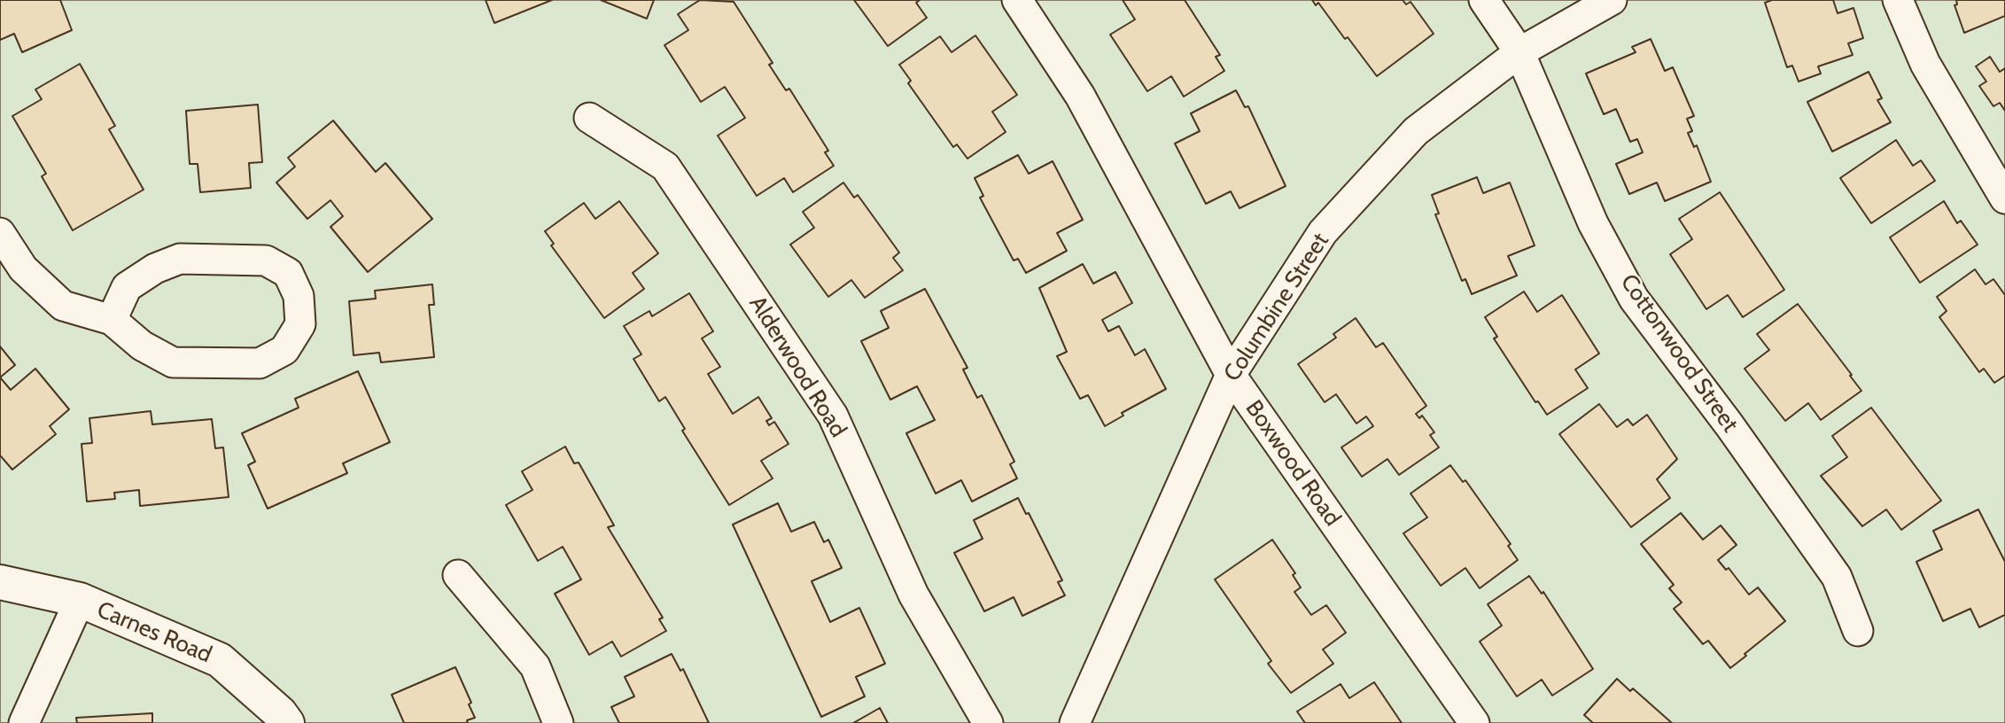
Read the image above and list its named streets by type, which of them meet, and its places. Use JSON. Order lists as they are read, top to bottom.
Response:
{
  "streets": {
    "street": [
      "Columbine Street",
      "Cottonwood Street",
      "Alderwood Road",
      "Boxwood Road",
      "Carnes Road"
    ]
  },
  "crossings": [
    ["Columbine Street", "Cottonwood Street"],
    ["Columbine Street", "Boxwood Road"]
  ]
}
